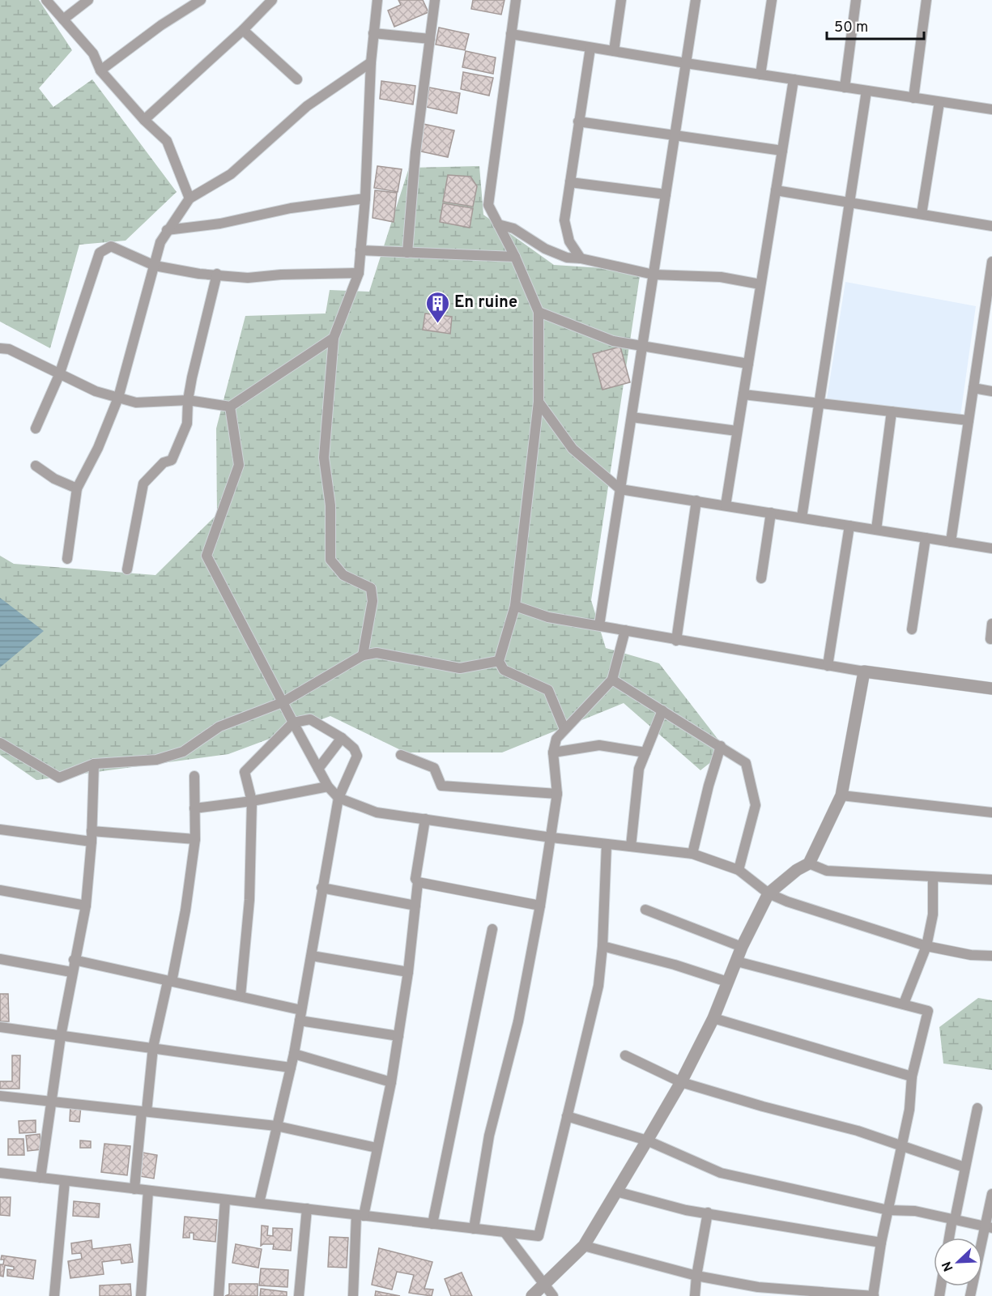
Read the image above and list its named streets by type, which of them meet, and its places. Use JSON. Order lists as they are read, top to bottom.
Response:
{
  "places": {
    "building": ["En ruine"]
  },
  "scale_bar": "50 m",
  "north": "bottom left"
}
